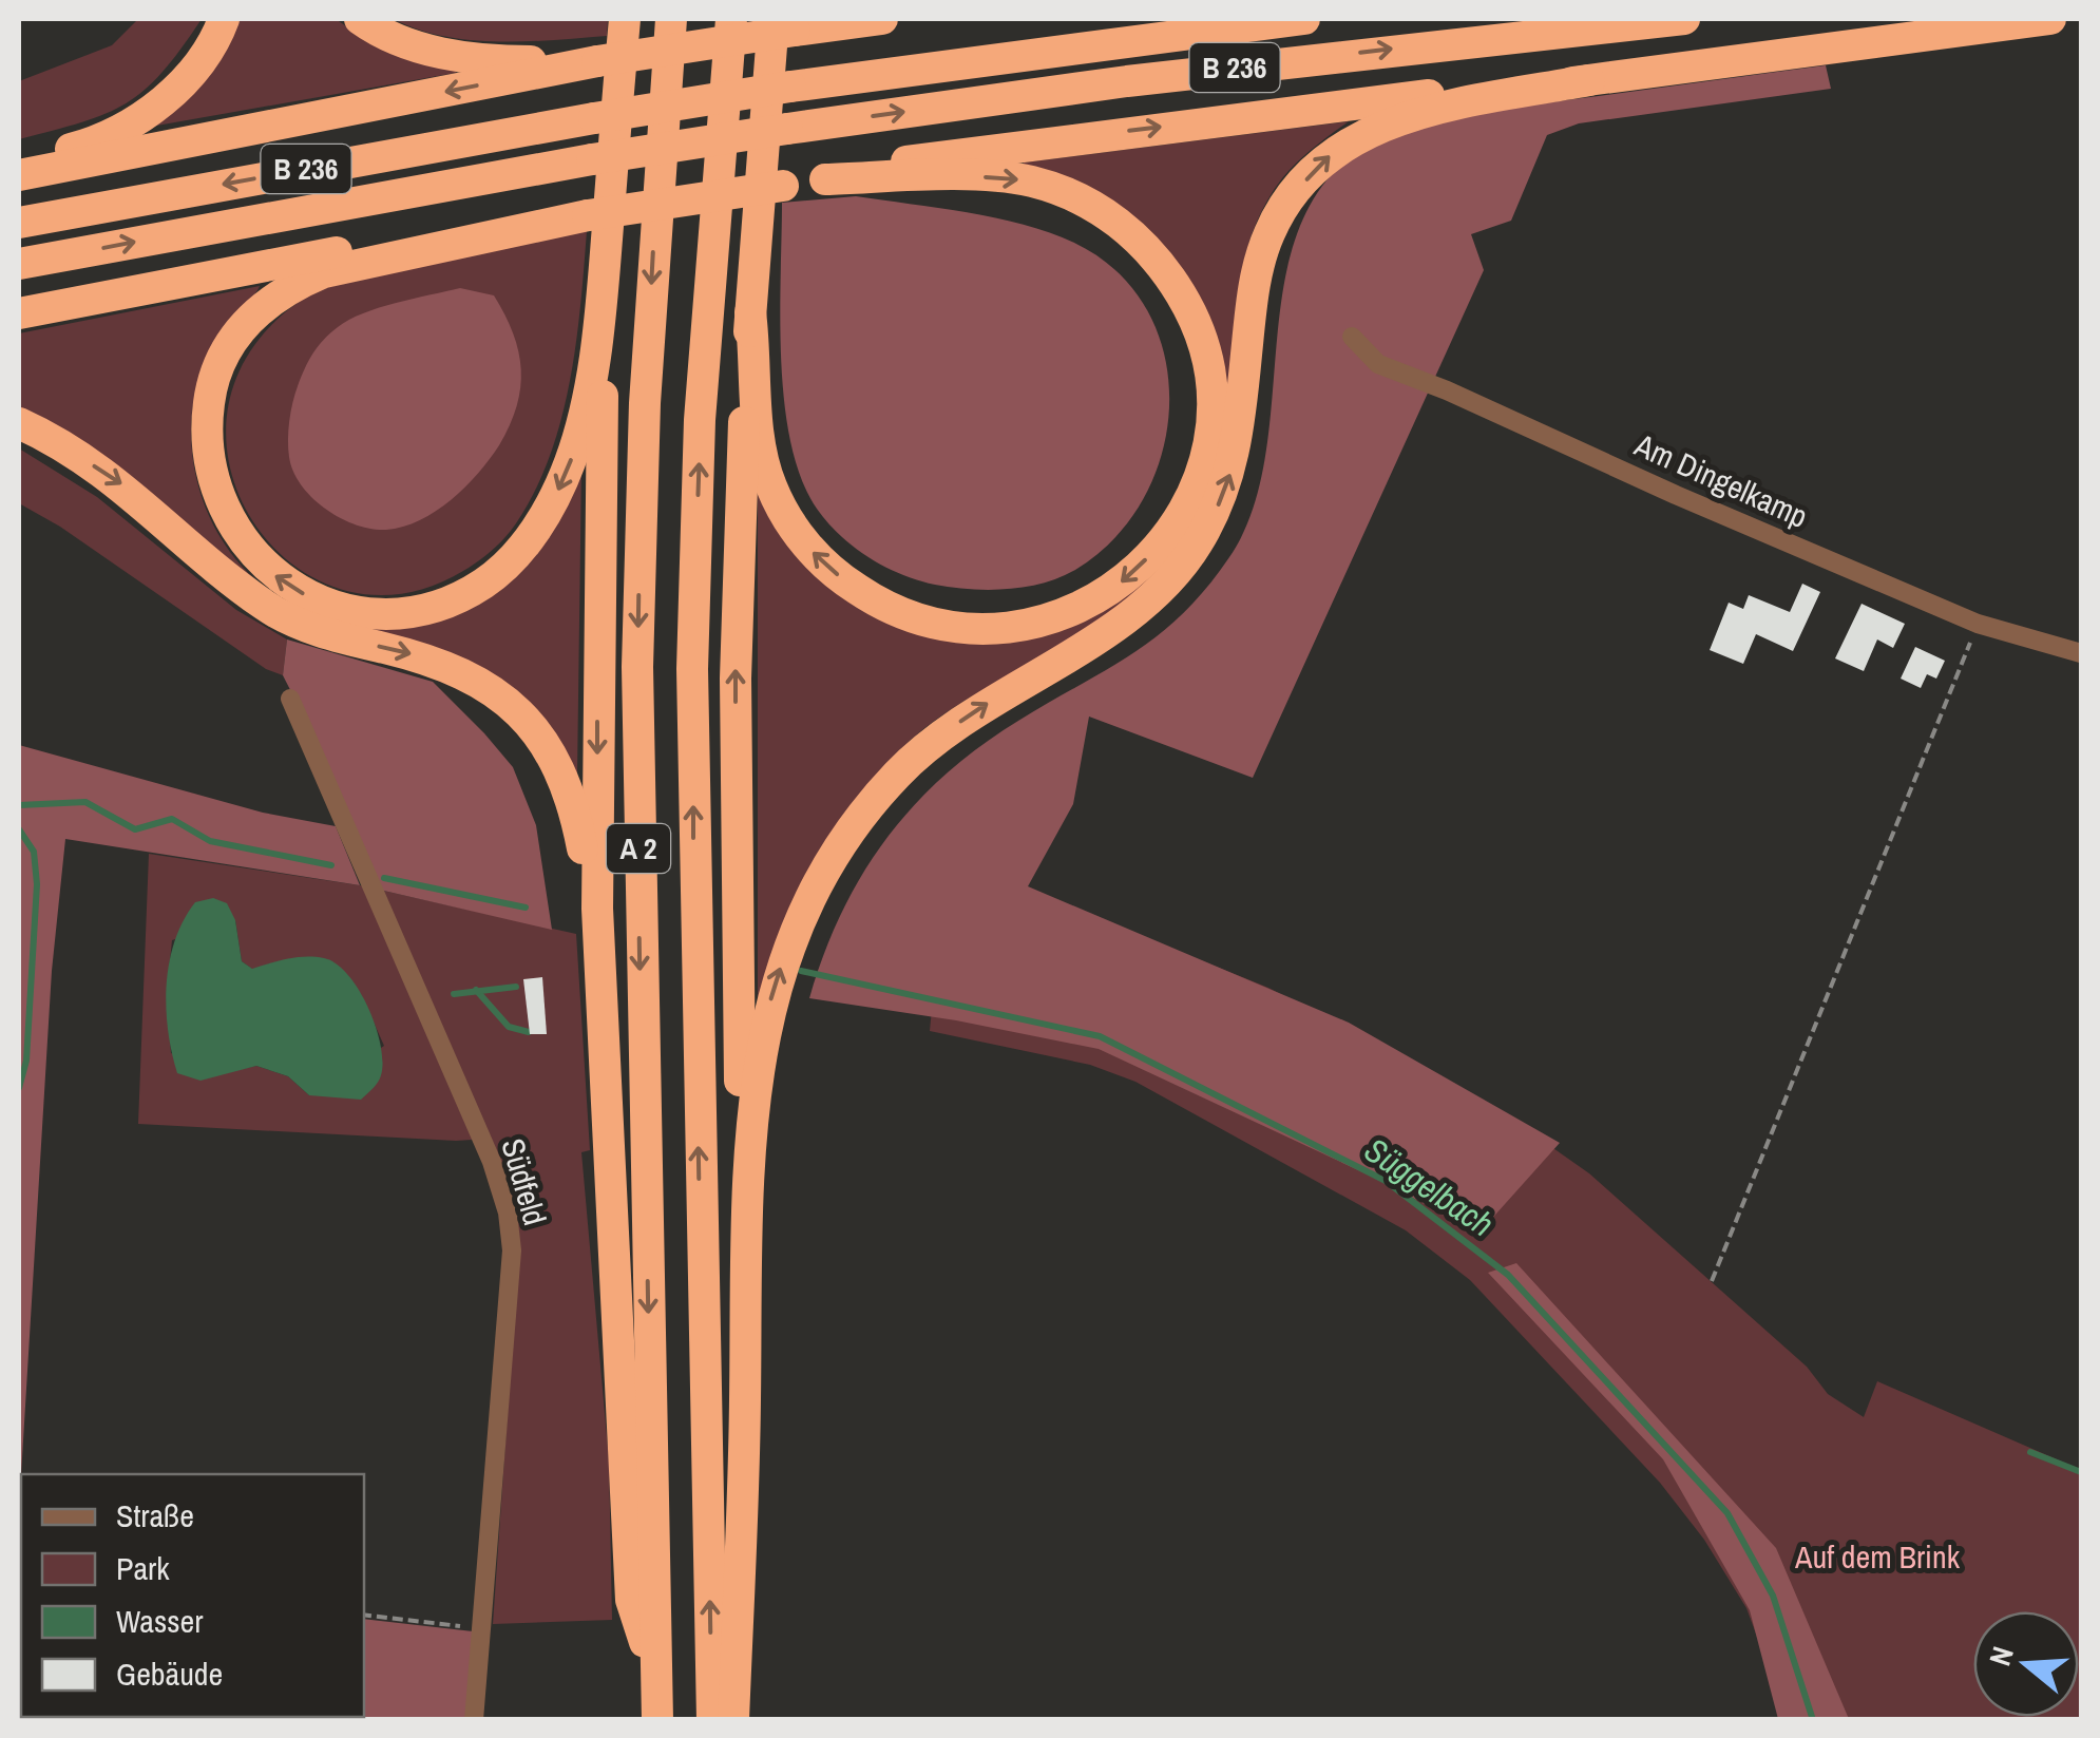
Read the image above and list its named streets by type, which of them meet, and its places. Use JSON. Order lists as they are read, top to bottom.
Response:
{
  "streets": {
    "highway": ["B 236", "A 2"],
    "street": ["Am Dingelkamp", "Südfeld"]
  },
  "water": ["Süggelbach"],
  "parks": ["Auf dem Brink"],
  "legend": [
    "Straße",
    "Park",
    "Wasser",
    "Gebäude"
  ],
  "north": "left"
}
